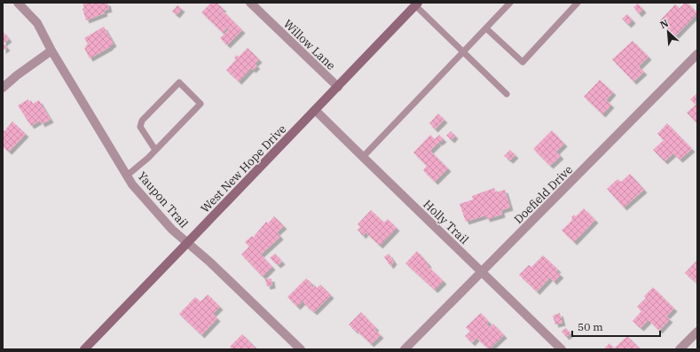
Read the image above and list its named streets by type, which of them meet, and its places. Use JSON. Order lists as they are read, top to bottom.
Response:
{
  "streets": {
    "main road": ["West New Hope Drive"],
    "street": [
      "Willow Lane",
      "Doefield Drive",
      "Yaupon Trail",
      "Holly Trail"
    ]
  },
  "crossings": [
    ["Willow Lane", "West New Hope Drive"],
    ["West New Hope Drive", "Yaupon Trail"],
    ["West New Hope Drive", "Holly Trail"],
    ["Doefield Drive", "Holly Trail"]
  ],
  "scale_bar": "50 m",
  "north": "top left"
}
